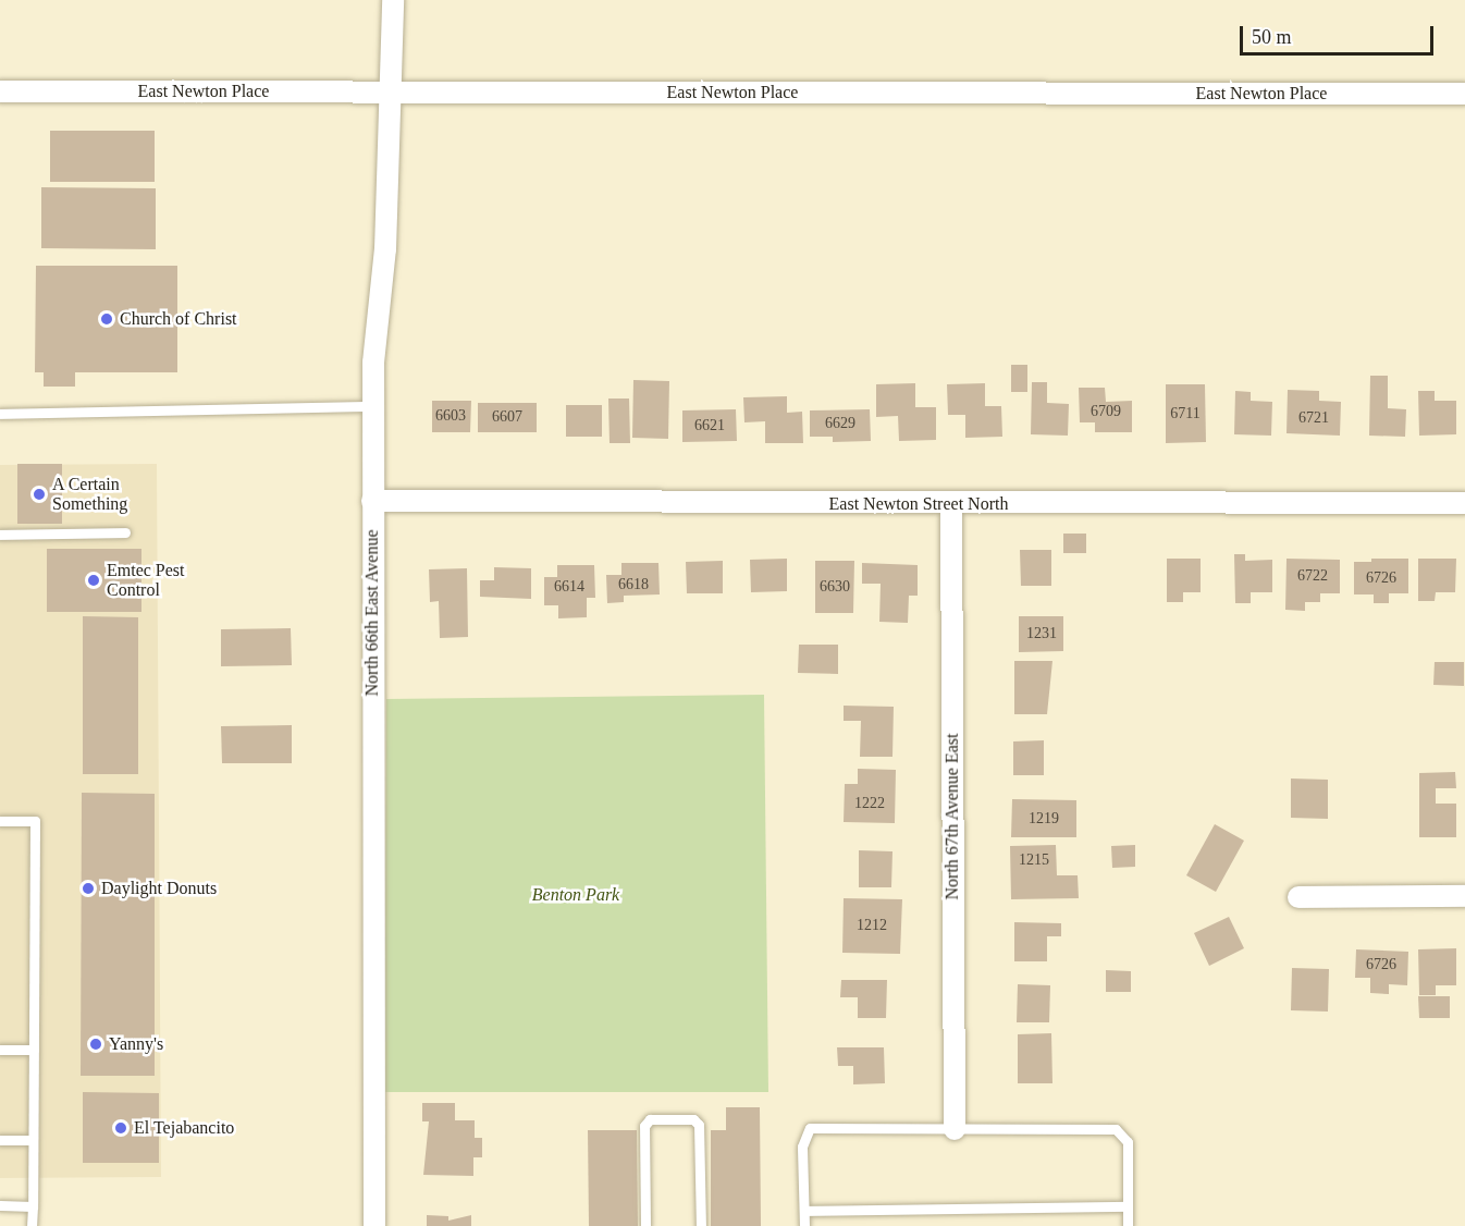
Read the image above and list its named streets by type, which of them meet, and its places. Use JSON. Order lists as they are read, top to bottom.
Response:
{
  "streets": {
    "street": [
      "East Newton Place",
      "East Newton Street North",
      "North 66th East Avenue",
      "North 67th Avenue East"
    ]
  },
  "crossings": [
    ["East Newton Place", "North 66th East Avenue"],
    ["East Newton Street North", "North 66th East Avenue"],
    ["East Newton Street North", "North 67th Avenue East"]
  ],
  "parks": ["Benton Park"],
  "places": [
    "Church of Christ",
    "A Certain Something",
    "Emtec Pest Control",
    "Daylight Donuts",
    "Yanny's",
    "El Tejabancito"
  ],
  "house_numbers": [
    "6709",
    "6711",
    "6603",
    "6607",
    "6721",
    "6629",
    "6621",
    "6722",
    "6726",
    "6618",
    "6614",
    "6630",
    "1231",
    "1222",
    "1219",
    "1215",
    "1212",
    "6726"
  ],
  "scale_bar": "50 m"
}
